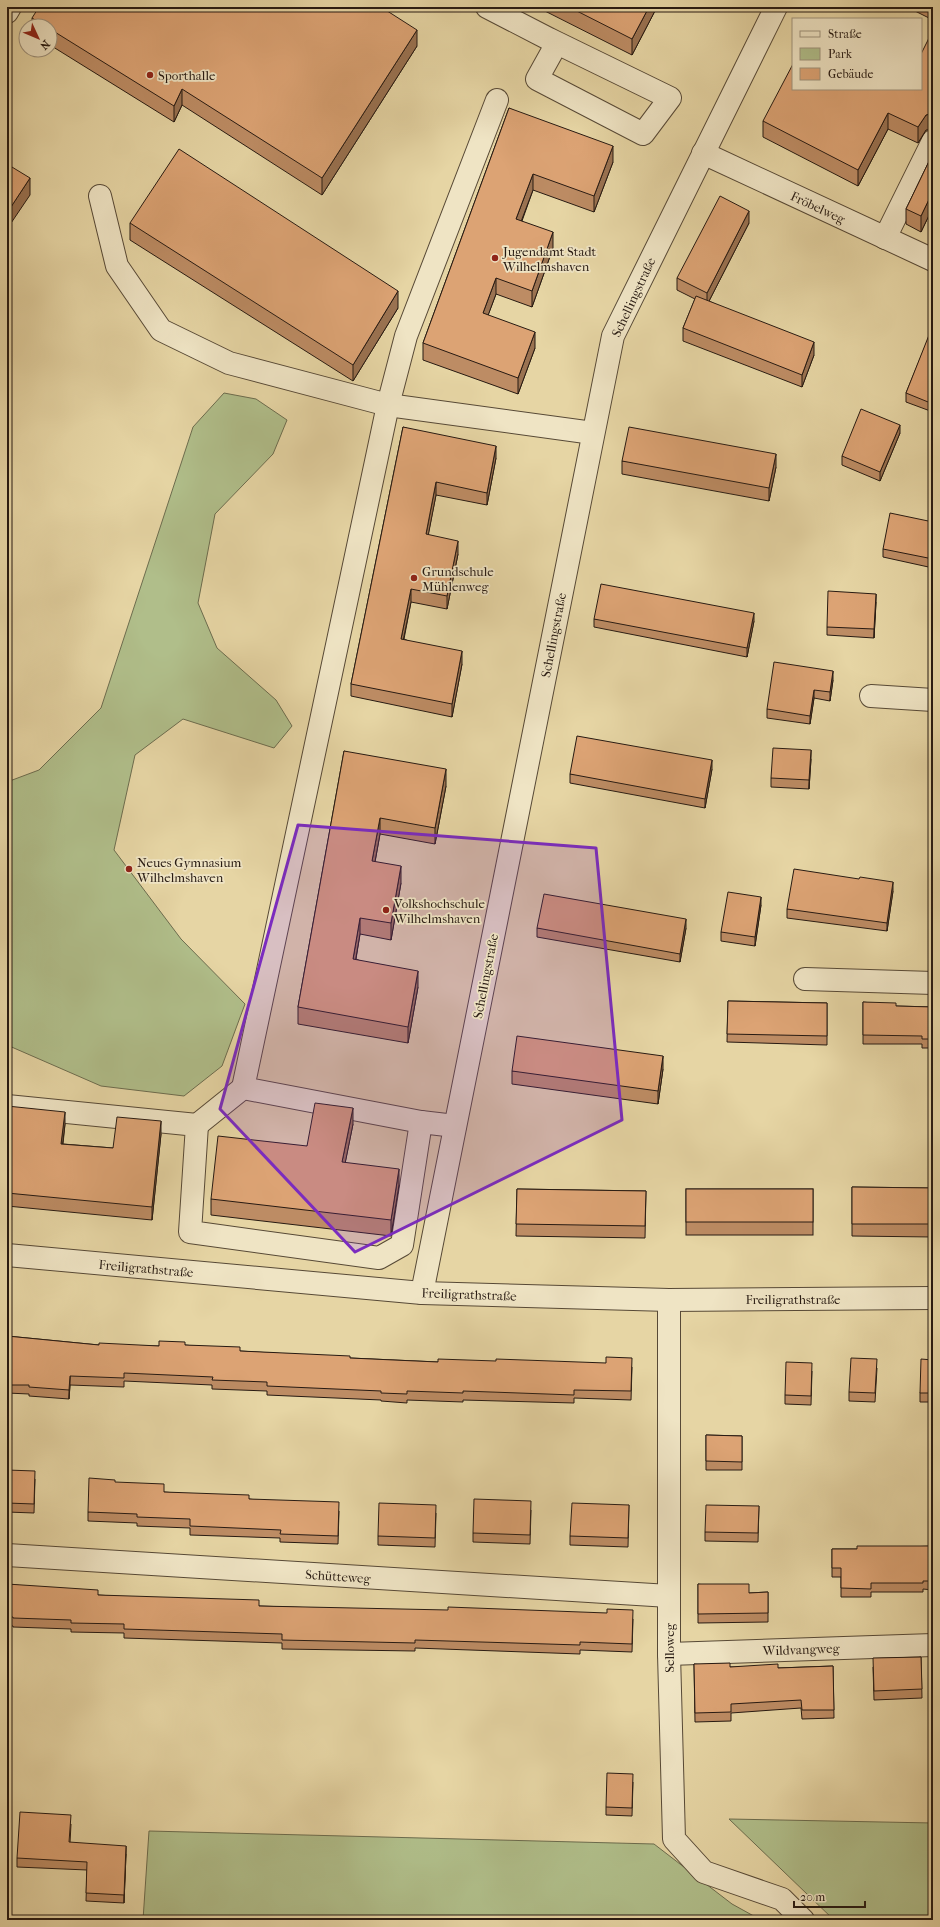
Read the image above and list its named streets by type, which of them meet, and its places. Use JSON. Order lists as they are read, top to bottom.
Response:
{
  "streets": {
    "street": [
      "Fröbelweg",
      "Schellingstraße",
      "Freiligrathstraße",
      "Schütteweg",
      "Selloweg",
      "Wildvangweg"
    ]
  },
  "crossings": [
    ["Fröbelweg", "Schellingstraße"],
    ["Schellingstraße", "Freiligrathstraße"],
    ["Freiligrathstraße", "Selloweg"],
    ["Schütteweg", "Selloweg"],
    ["Selloweg", "Wildvangweg"]
  ],
  "places": [
    "Sporthalle",
    "Jugendamt Stadt Wilhelmshaven",
    "Grundschule Mühlenweg",
    "Neues Gymnasium Wilhelmshaven",
    "Volkshochschule Wilhelmshaven"
  ],
  "legend": ["Straße", "Park", "Gebäude"],
  "scale_bar": "20 m",
  "north": "bottom right"
}
